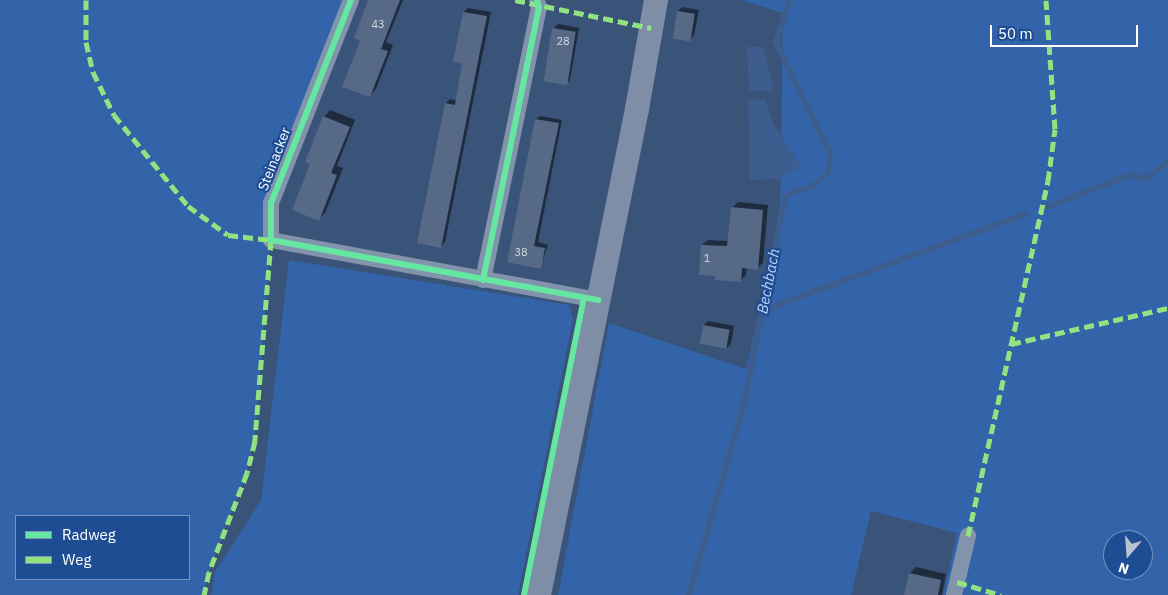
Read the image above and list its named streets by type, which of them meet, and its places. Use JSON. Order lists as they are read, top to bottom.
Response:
{
  "streets": {
    "street": ["Steinacker"]
  },
  "water": ["Bechbach"],
  "house_numbers": [
    "43",
    "28",
    "38",
    "1"
  ],
  "legend": ["Radweg", "Weg"],
  "scale_bar": "50 m",
  "north": "bottom"
}
